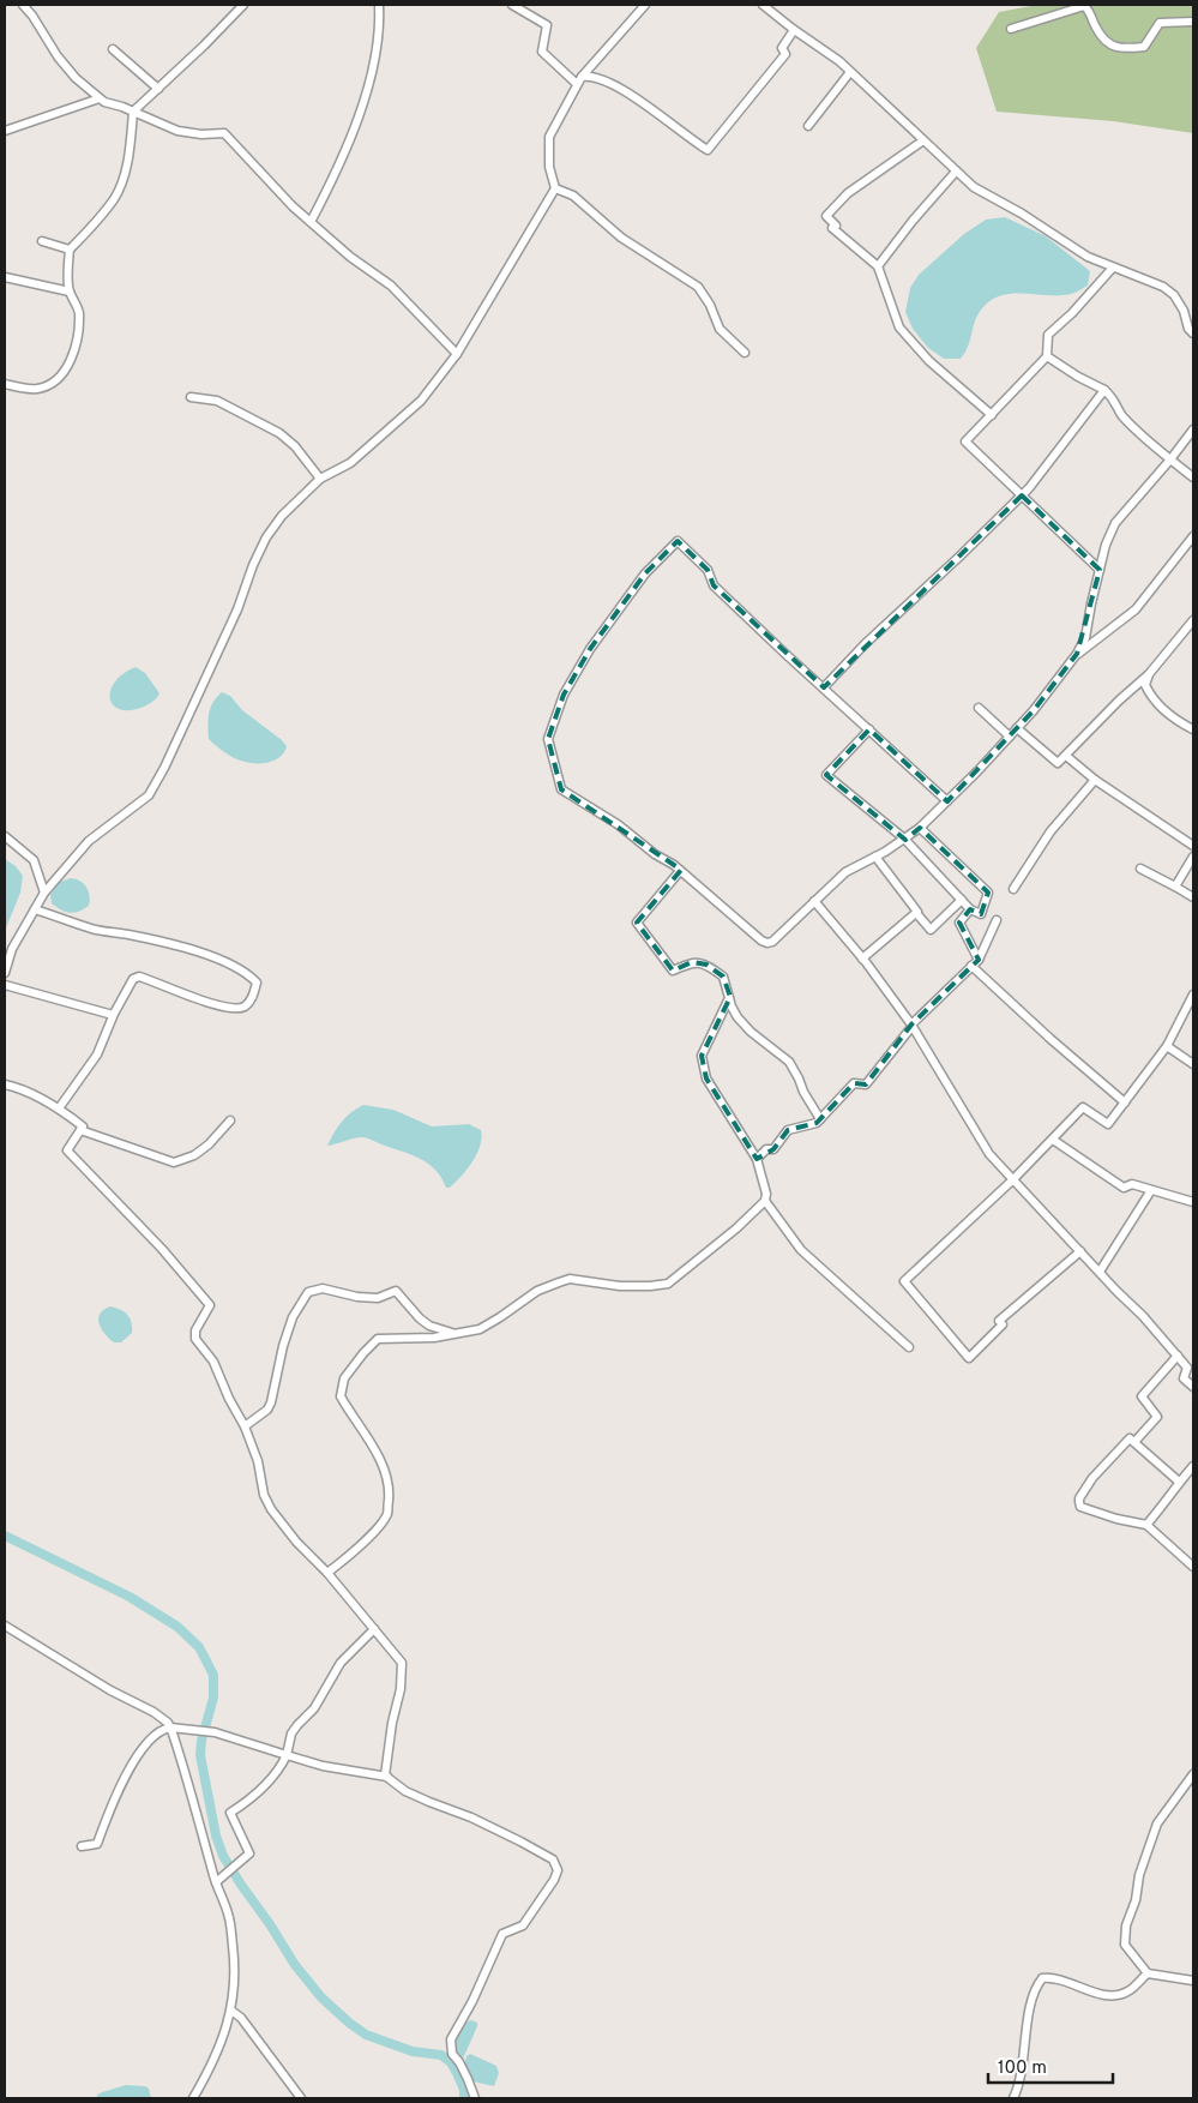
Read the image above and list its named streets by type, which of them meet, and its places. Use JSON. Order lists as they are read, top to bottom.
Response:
{
  "scale_bar": "100 m"
}
